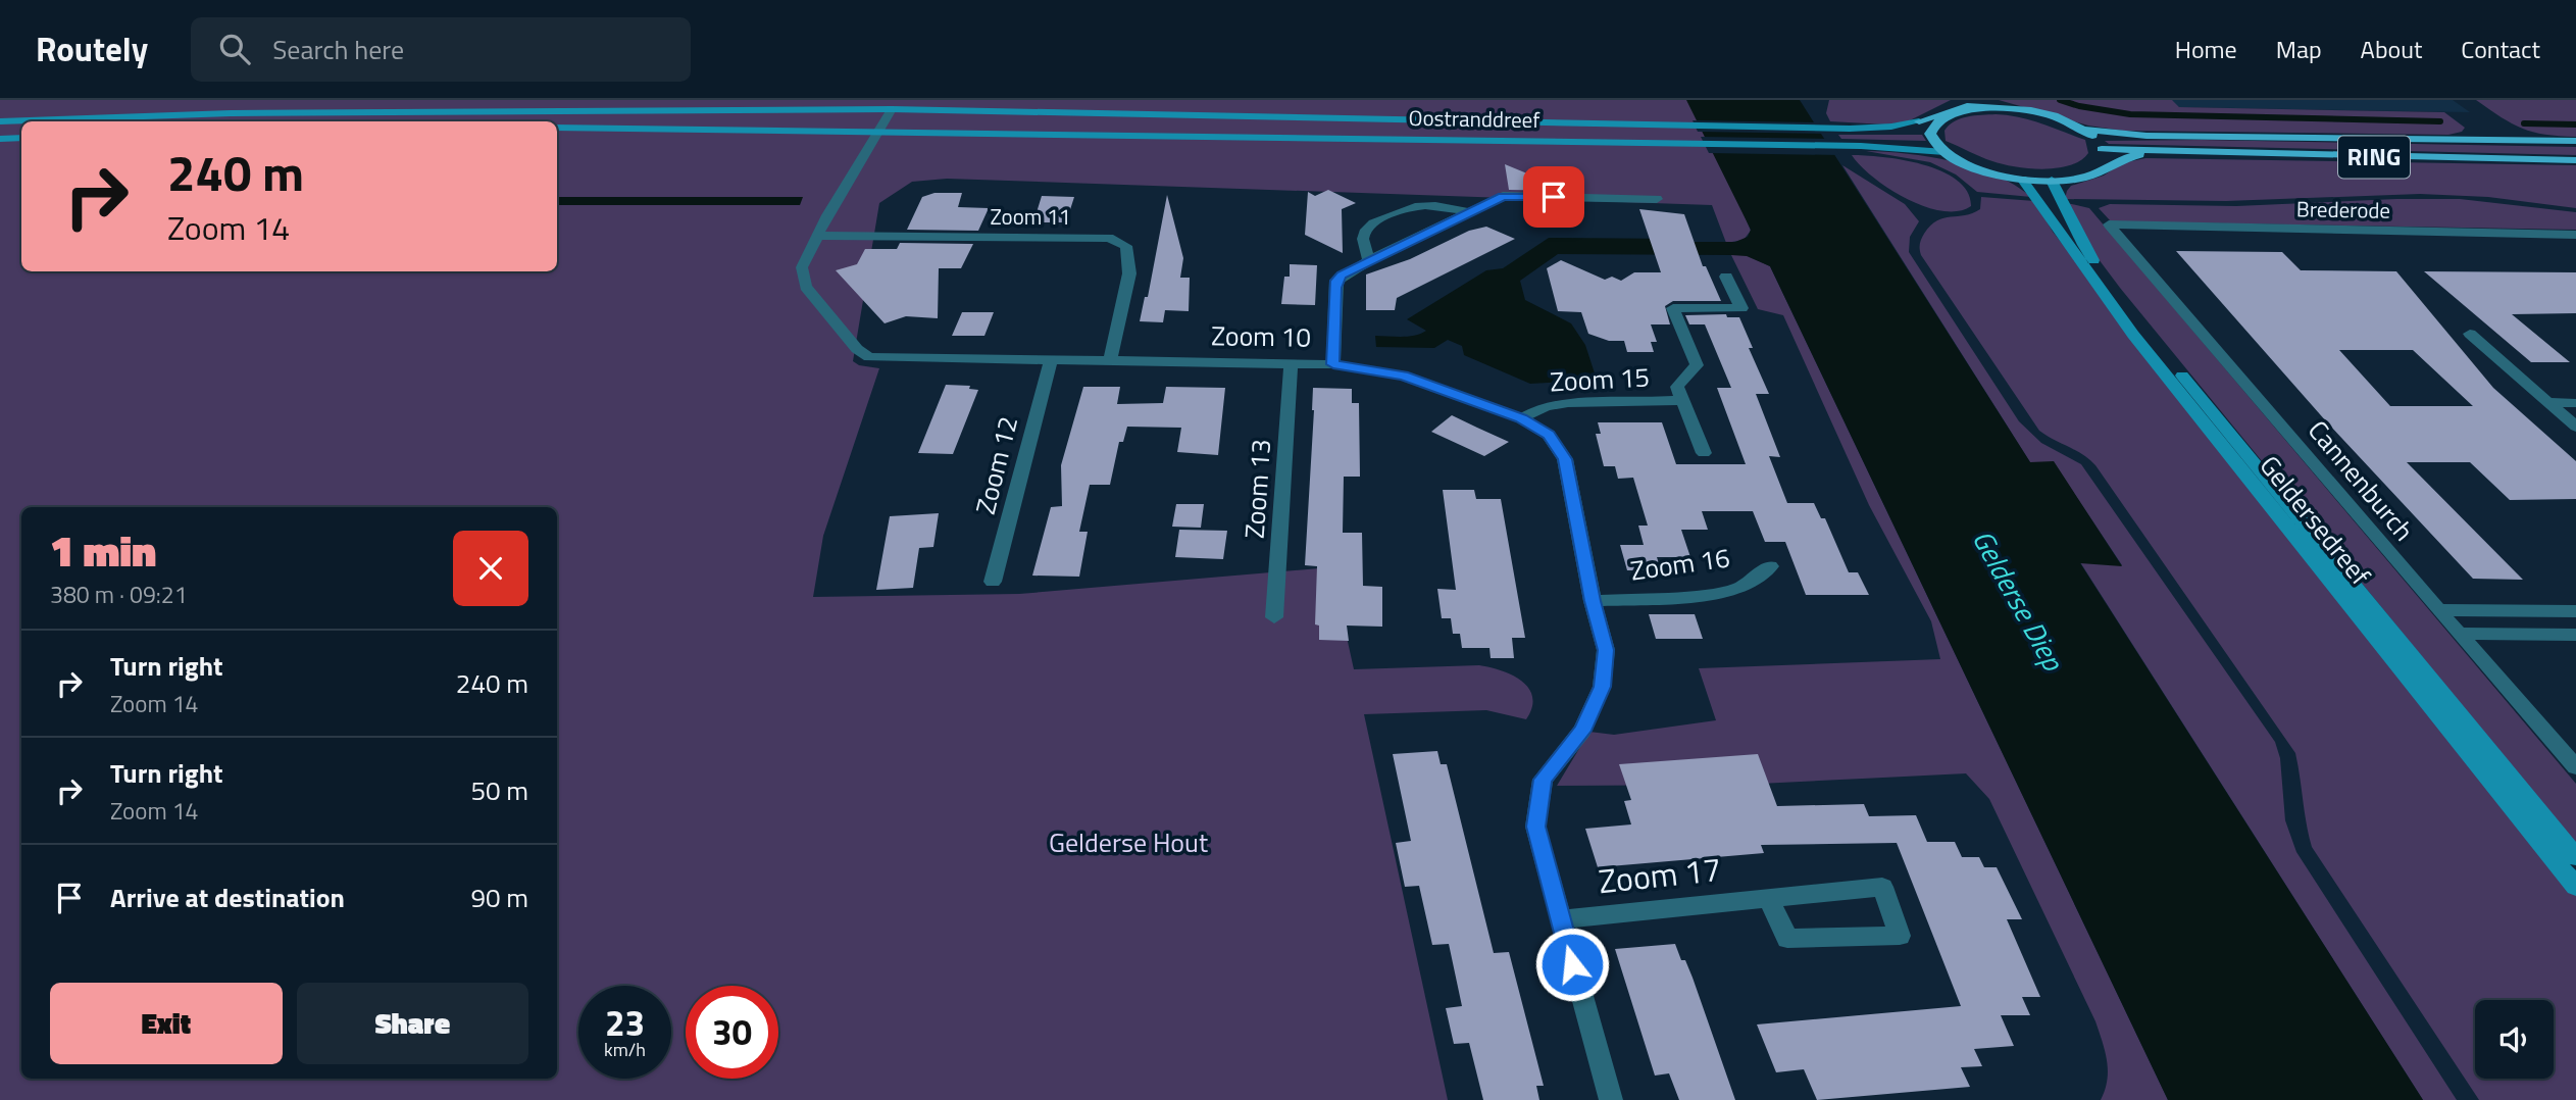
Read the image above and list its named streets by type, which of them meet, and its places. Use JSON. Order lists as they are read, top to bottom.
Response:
{
  "streets": {
    "main road": ["Oostranddreef", "RING", "Geldersedreef"],
    "street": [
      "Brederode",
      "Zoom 11",
      "Zoom 10",
      "Zoom 15",
      "Zoom 12",
      "Cannenburch",
      "Zoom 13",
      "Zoom 16",
      "Zoom 17"
    ]
  },
  "crossings": [
    ["Oostranddreef", "RING"],
    ["Oostranddreef", "Zoom 10"],
    ["RING", "Geldersedreef"],
    ["Brederode", "Cannenburch"],
    ["Zoom 11", "Zoom 10"],
    ["Zoom 10", "Zoom 15"],
    ["Zoom 10", "Zoom 12"],
    ["Zoom 10", "Zoom 13"],
    ["Zoom 10", "Zoom 16"],
    ["Zoom 10", "Zoom 17"]
  ],
  "water": ["Gelderse Diep"],
  "parks": ["Gelderse Hout"],
  "page": {
    "header": "Routely",
    "search": "Search here",
    "nav": [
      "Home",
      "Map",
      "About",
      "Contact"
    ],
    "turn": ["240 m", "Zoom 14"],
    "heading": ["1 min", "380 m · 09:21"],
    "list": [
      {
        "name": "Turn right",
        "note": "Zoom 14",
        "value": "240 m"
      },
      {
        "name": "Turn right",
        "note": "Zoom 14",
        "value": "50 m"
      },
      {
        "name": "Arrive at destination",
        "value": "90 m"
      }
    ],
    "buttons": ["Exit", "Share"],
    "speed": "23 km/h",
    "limit": "30"
  }
}
